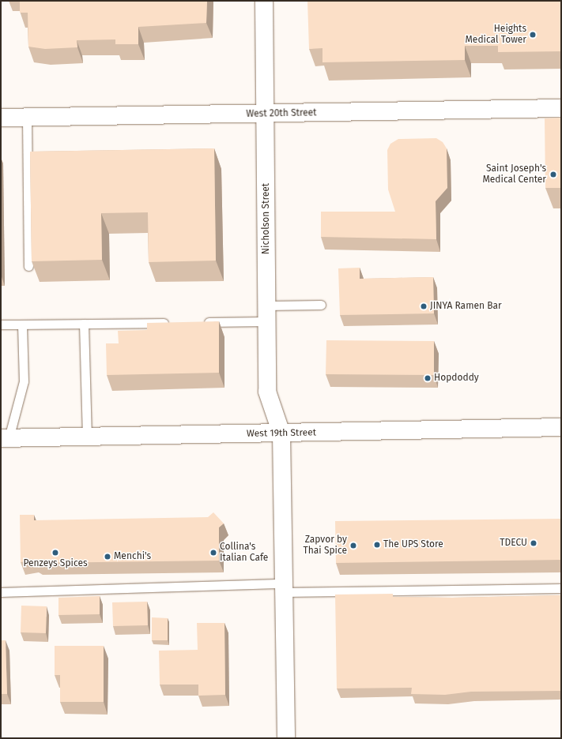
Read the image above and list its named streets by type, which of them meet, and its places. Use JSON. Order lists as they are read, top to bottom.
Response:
{
  "streets": {
    "street": ["West 20th Street", "Nicholson Street", "West 19th Street"]
  },
  "crossings": [
    ["West 20th Street", "Nicholson Street"],
    ["Nicholson Street", "West 19th Street"]
  ],
  "places": [
    "Heights Medical Tower",
    "Saint Joseph's Medical Center",
    "JINYA Ramen Bar",
    "Hopdoddy",
    "TDECU",
    "The UPS Store",
    "Zapvor by Thai Spice",
    "Penzeys Spices",
    "Collina's Italian Cafe",
    "Menchi's"
  ]
}
